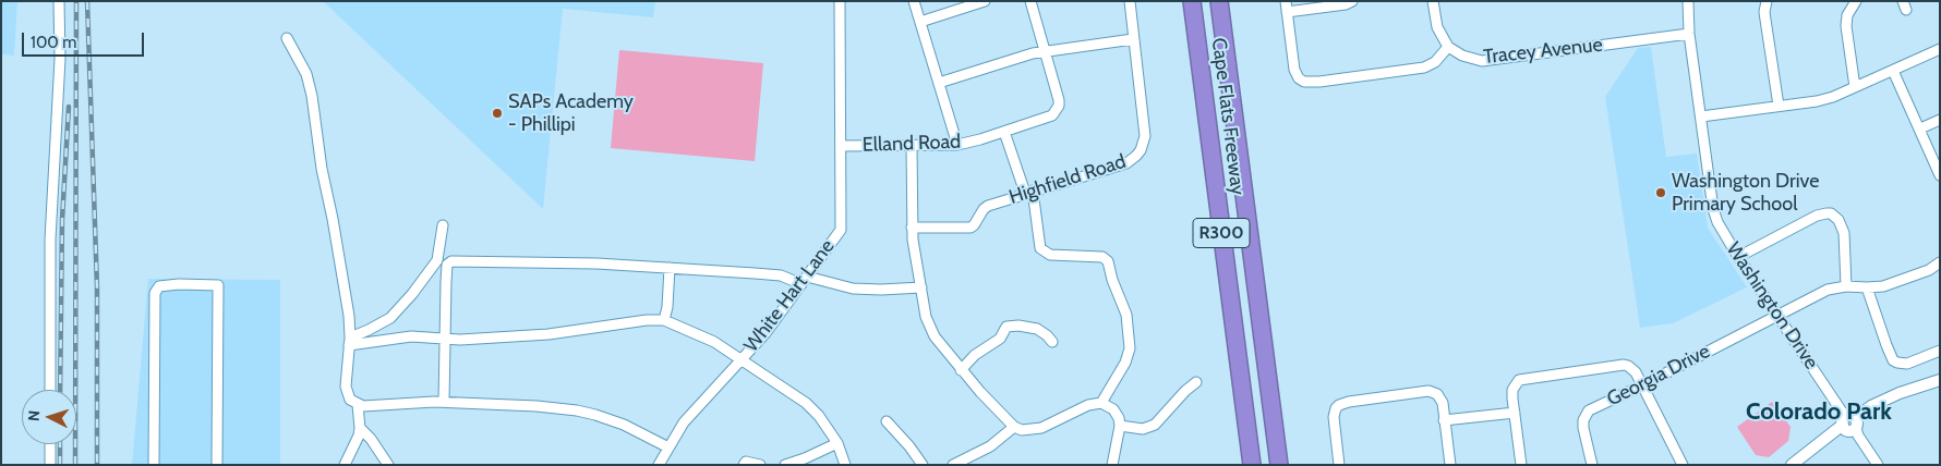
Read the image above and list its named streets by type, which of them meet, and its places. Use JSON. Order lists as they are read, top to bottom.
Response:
{
  "streets": {
    "highway": ["Cape Flats Freeway", "R300"],
    "street": [
      "Tracey Avenue",
      "Elland Road",
      "Highfield Road",
      "White Hart Lane",
      "Washington Drive",
      "Georgia Drive"
    ]
  },
  "crossings": [
    ["Tracey Avenue", "Washington Drive"],
    ["Elland Road", "White Hart Lane"],
    ["Washington Drive", "Georgia Drive"]
  ],
  "districts": ["Colorado Park"],
  "places": ["SAPs Academy - Phillipi", "Washington Drive Primary School"],
  "scale_bar": "100 m",
  "north": "left"
}
